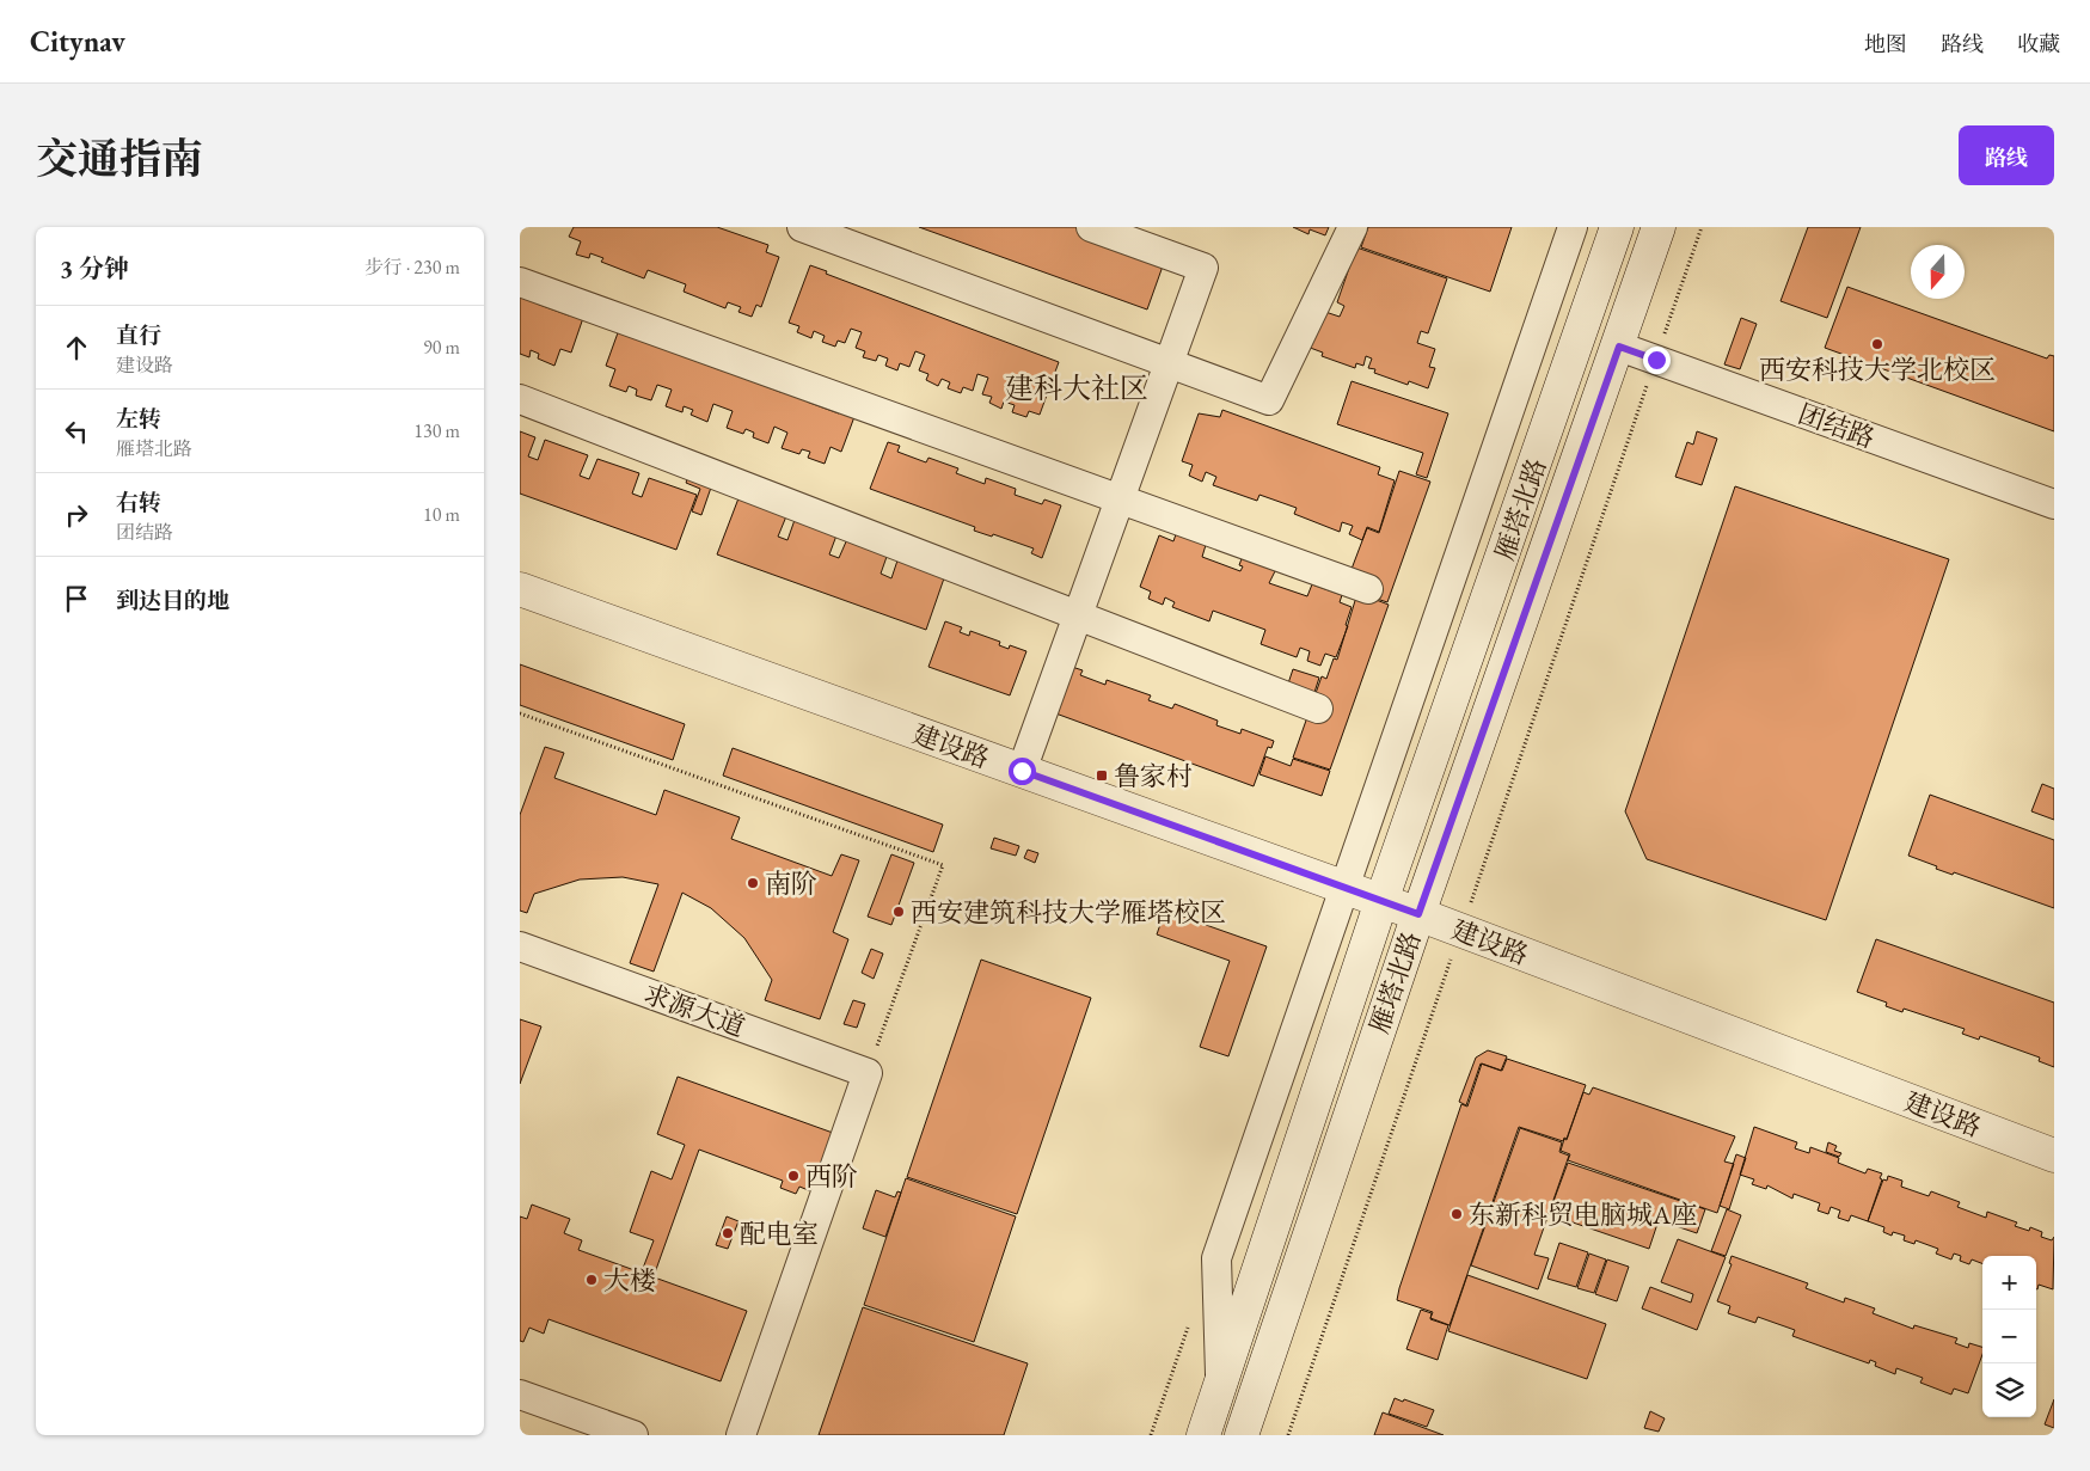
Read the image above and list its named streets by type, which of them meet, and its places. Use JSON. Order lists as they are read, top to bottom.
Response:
{
  "streets": {
    "main road": ["雁塔北路", "建设路"],
    "street": ["团结路", "求源大道"]
  },
  "crossings": [
    ["团结路", "雁塔北路"],
    ["雁塔北路", "建设路"]
  ],
  "districts": ["建科大社区"],
  "places": {
    "other": [
      "西安科技大学北校区",
      "南阶",
      "西安建筑科技大学雁塔校区",
      "西阶",
      "东新科贸电脑城A座",
      "配电室",
      "大楼"
    ],
    "transit": ["鲁家村"]
  },
  "north": "bottom",
  "page": {
    "header": "Citynav",
    "nav": ["地图", "路线", "收藏"],
    "title": "交通指南",
    "buttons": "路线",
    "heading": ["3 分钟", "步行 · 230 m"],
    "list": [
      ["直行", "建设路", "90 m"],
      ["左转", "雁塔北路", "130 m"],
      ["右转", "团结路", "10 m"],
      "到达目的地"
    ],
    "map_buttons": ["+", "−"]
  }
}
